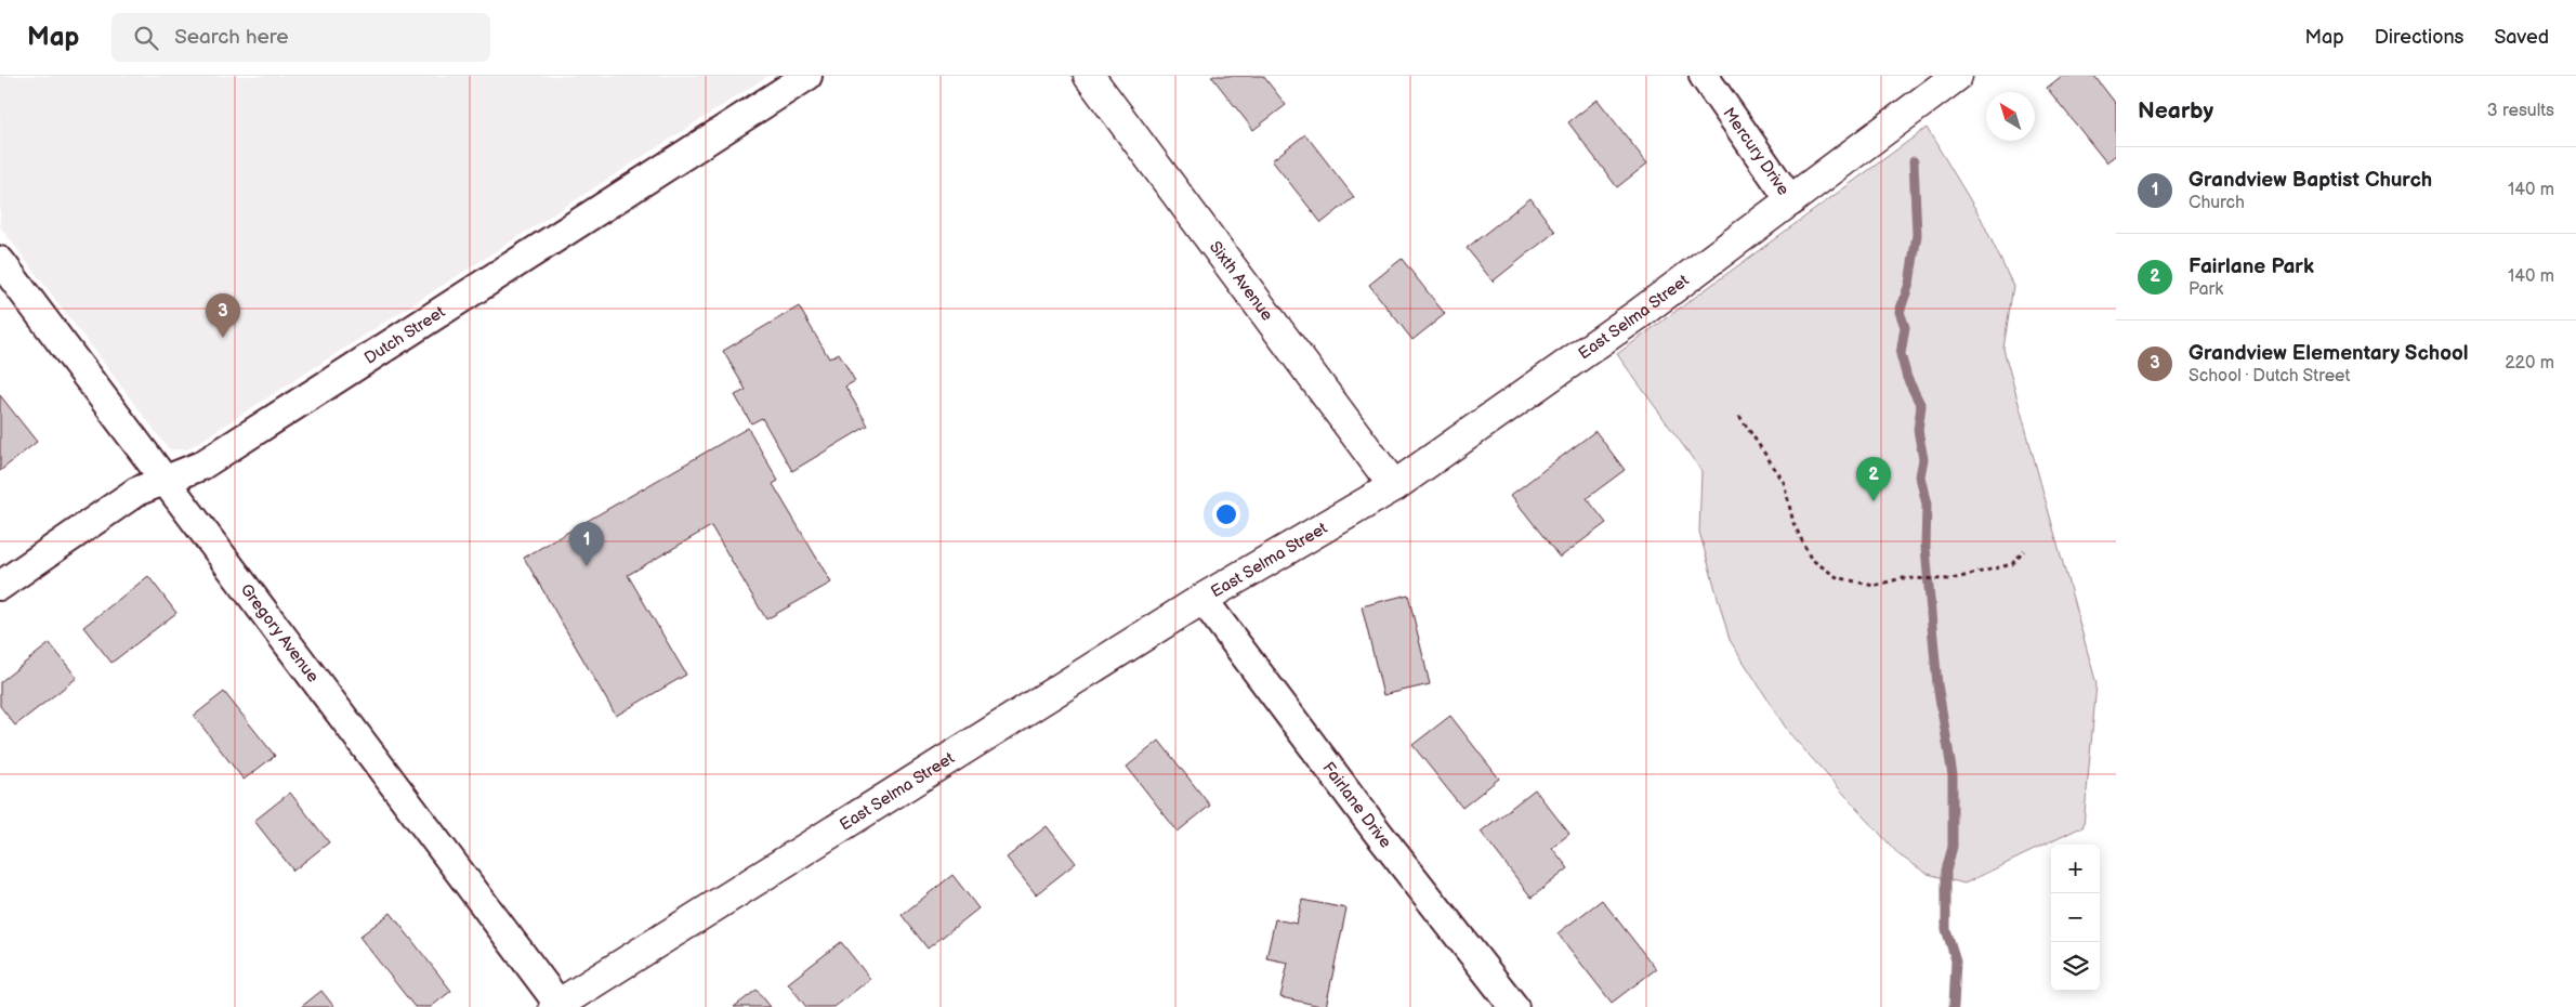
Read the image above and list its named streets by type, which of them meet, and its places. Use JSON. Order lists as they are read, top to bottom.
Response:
{
  "streets": {
    "street": [
      "Mercury Drive",
      "Sixth Avenue",
      "East Selma Street",
      "Dutch Street",
      "Gregory Avenue",
      "Fairlane Drive"
    ]
  },
  "crossings": [
    ["Mercury Drive", "East Selma Street"],
    ["Sixth Avenue", "East Selma Street"],
    ["East Selma Street", "Gregory Avenue"],
    ["East Selma Street", "Fairlane Drive"],
    ["Dutch Street", "Gregory Avenue"]
  ],
  "north": "top left",
  "page": {
    "header": "Map",
    "search": "Search here",
    "nav": ["Map", "Directions", "Saved"],
    "heading": ["Nearby", "3 results"],
    "list": [
      {
        "mark": "1",
        "name": "Grandview Baptist Church",
        "note": "Church",
        "value": "140 m"
      },
      {
        "mark": "2",
        "name": "Fairlane Park",
        "note": "Park",
        "value": "140 m"
      },
      {
        "mark": "3",
        "name": "Grandview Elementary School",
        "note": "School · Dutch Street",
        "value": "220 m"
      }
    ],
    "pins": ["3", "2", "1"],
    "map_buttons": ["+", "−"]
  }
}
